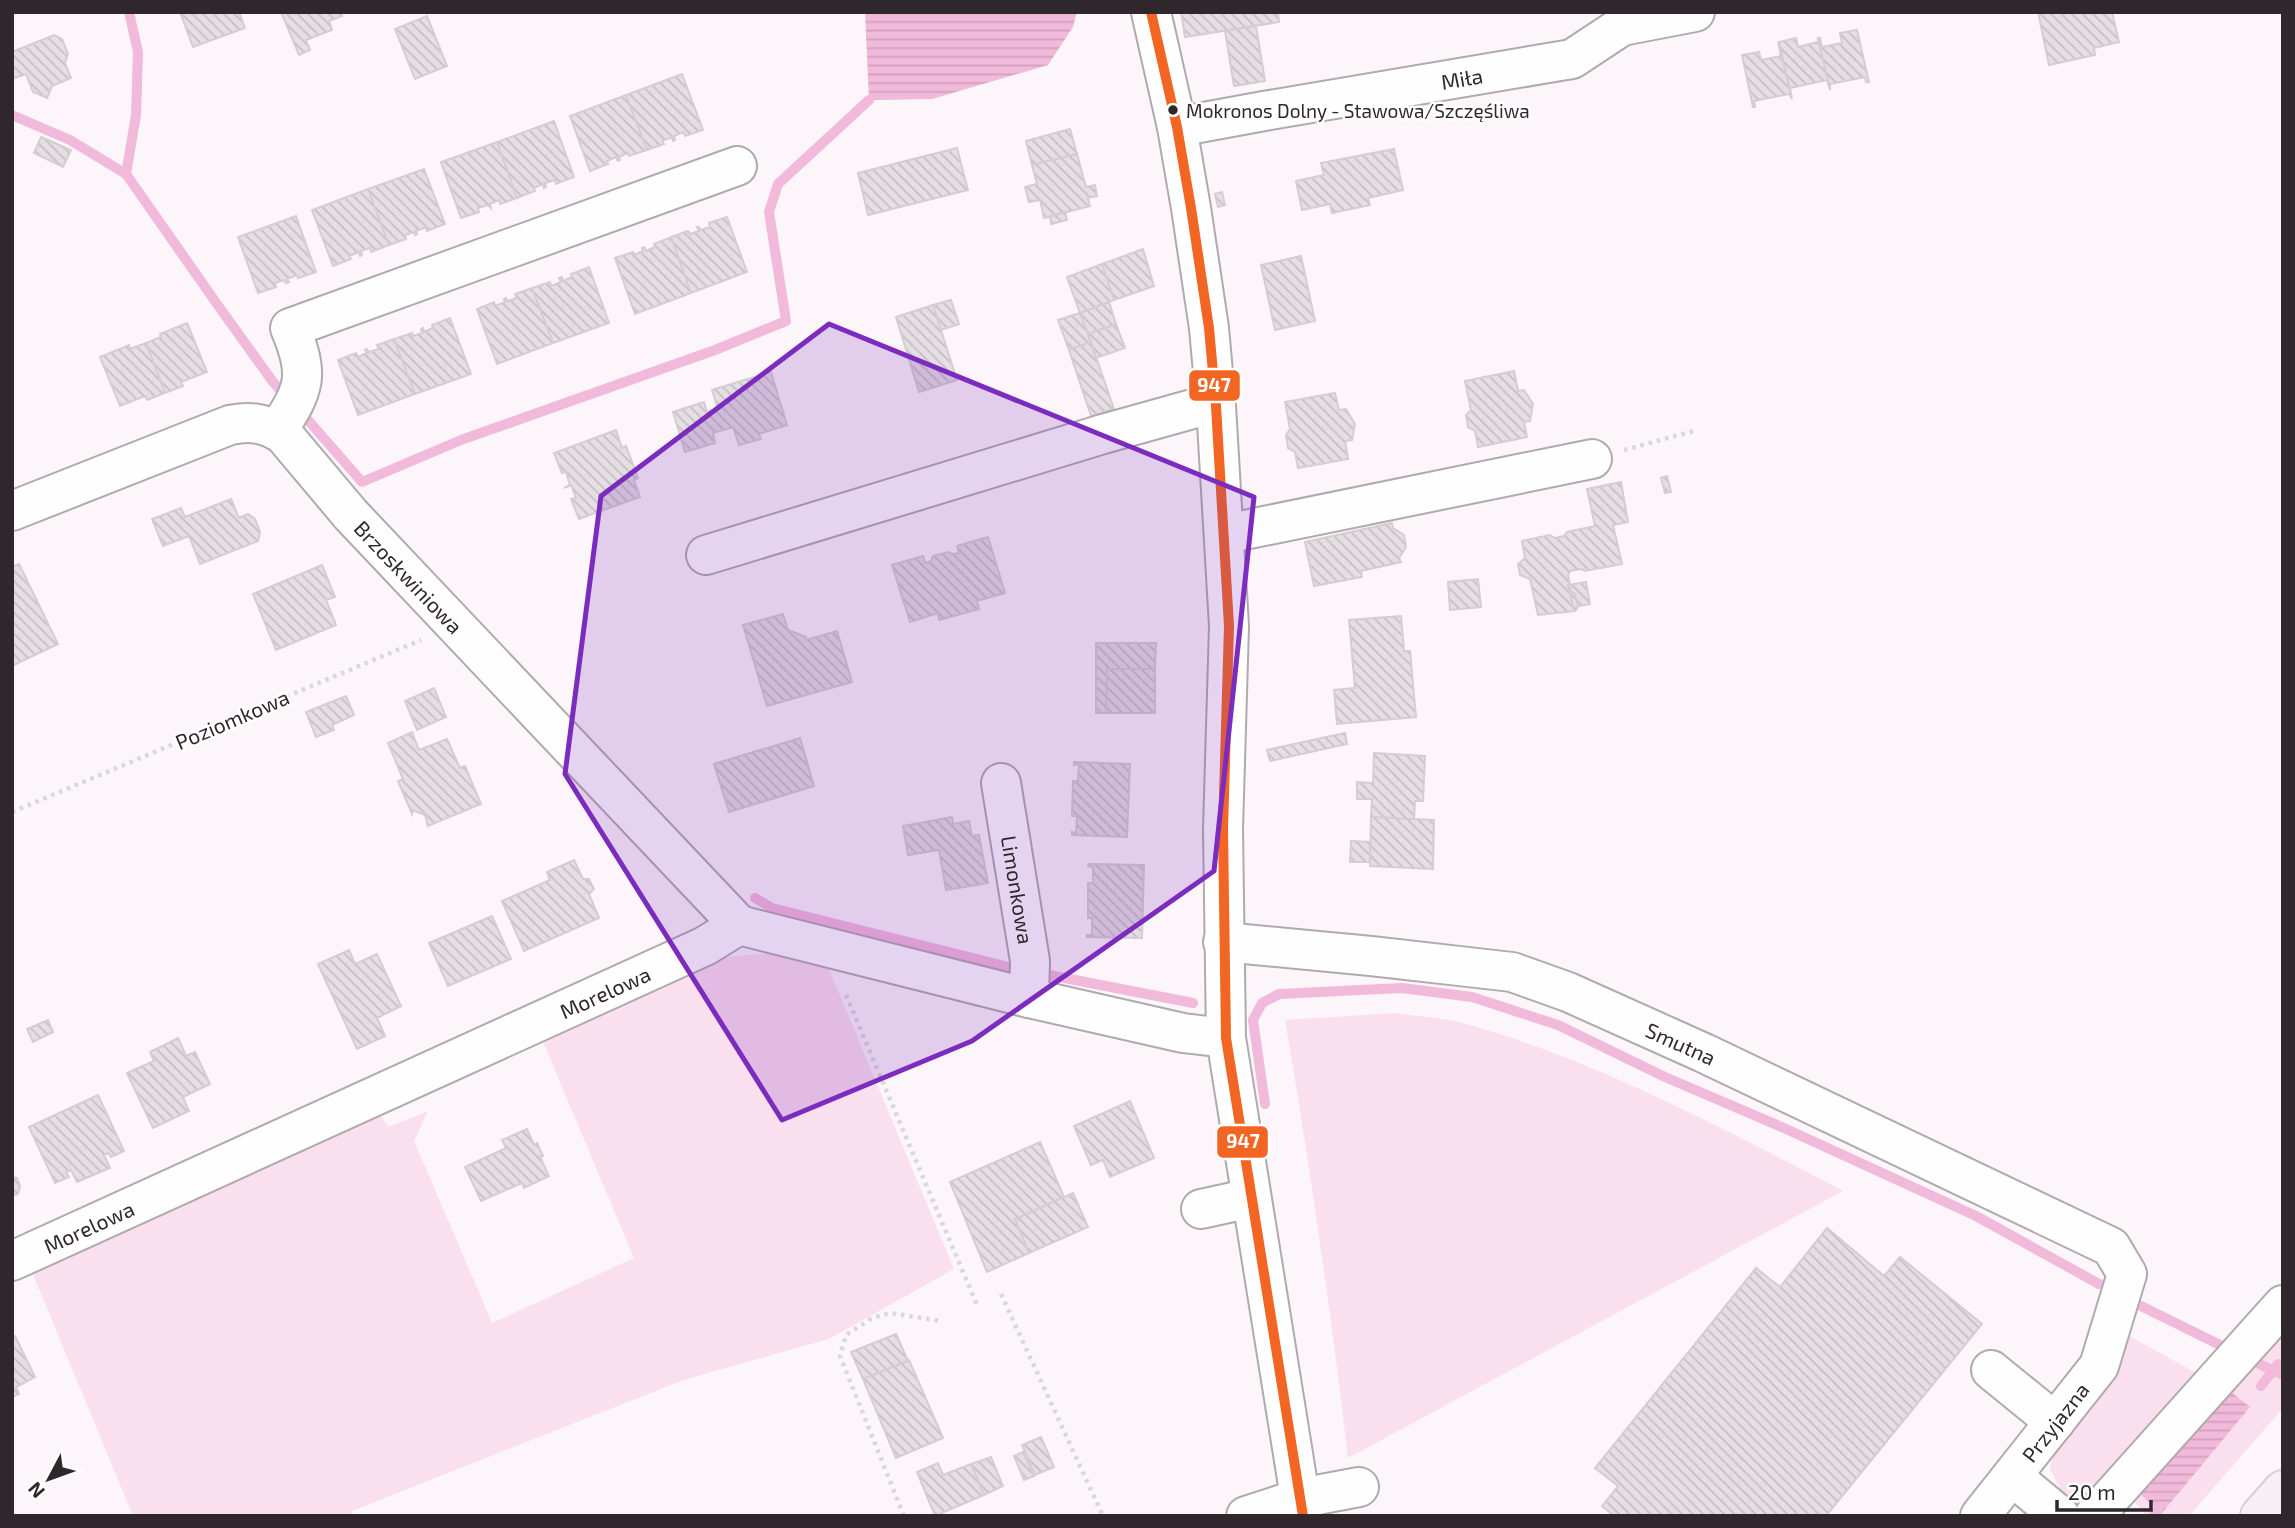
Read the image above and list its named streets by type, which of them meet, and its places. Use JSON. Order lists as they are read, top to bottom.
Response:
{
  "streets": {
    "street": [
      "Miła",
      "Brzoskwiniowa",
      "Limonkowa",
      "Morelowa",
      "Smutna",
      "Przyjazna"
    ],
    "path": ["Poziomkowa"]
  },
  "crossings": [
    ["Brzoskwiniowa", "Poziomkowa"],
    ["Brzoskwiniowa", "Morelowa"],
    ["Smutna", "Przyjazna"]
  ],
  "places": ["Mokronos Dolny - Stawowa/Szczęśliwa"],
  "lines": ["transit line 947"],
  "scale_bar": "20 m",
  "north": "bottom left"
}
